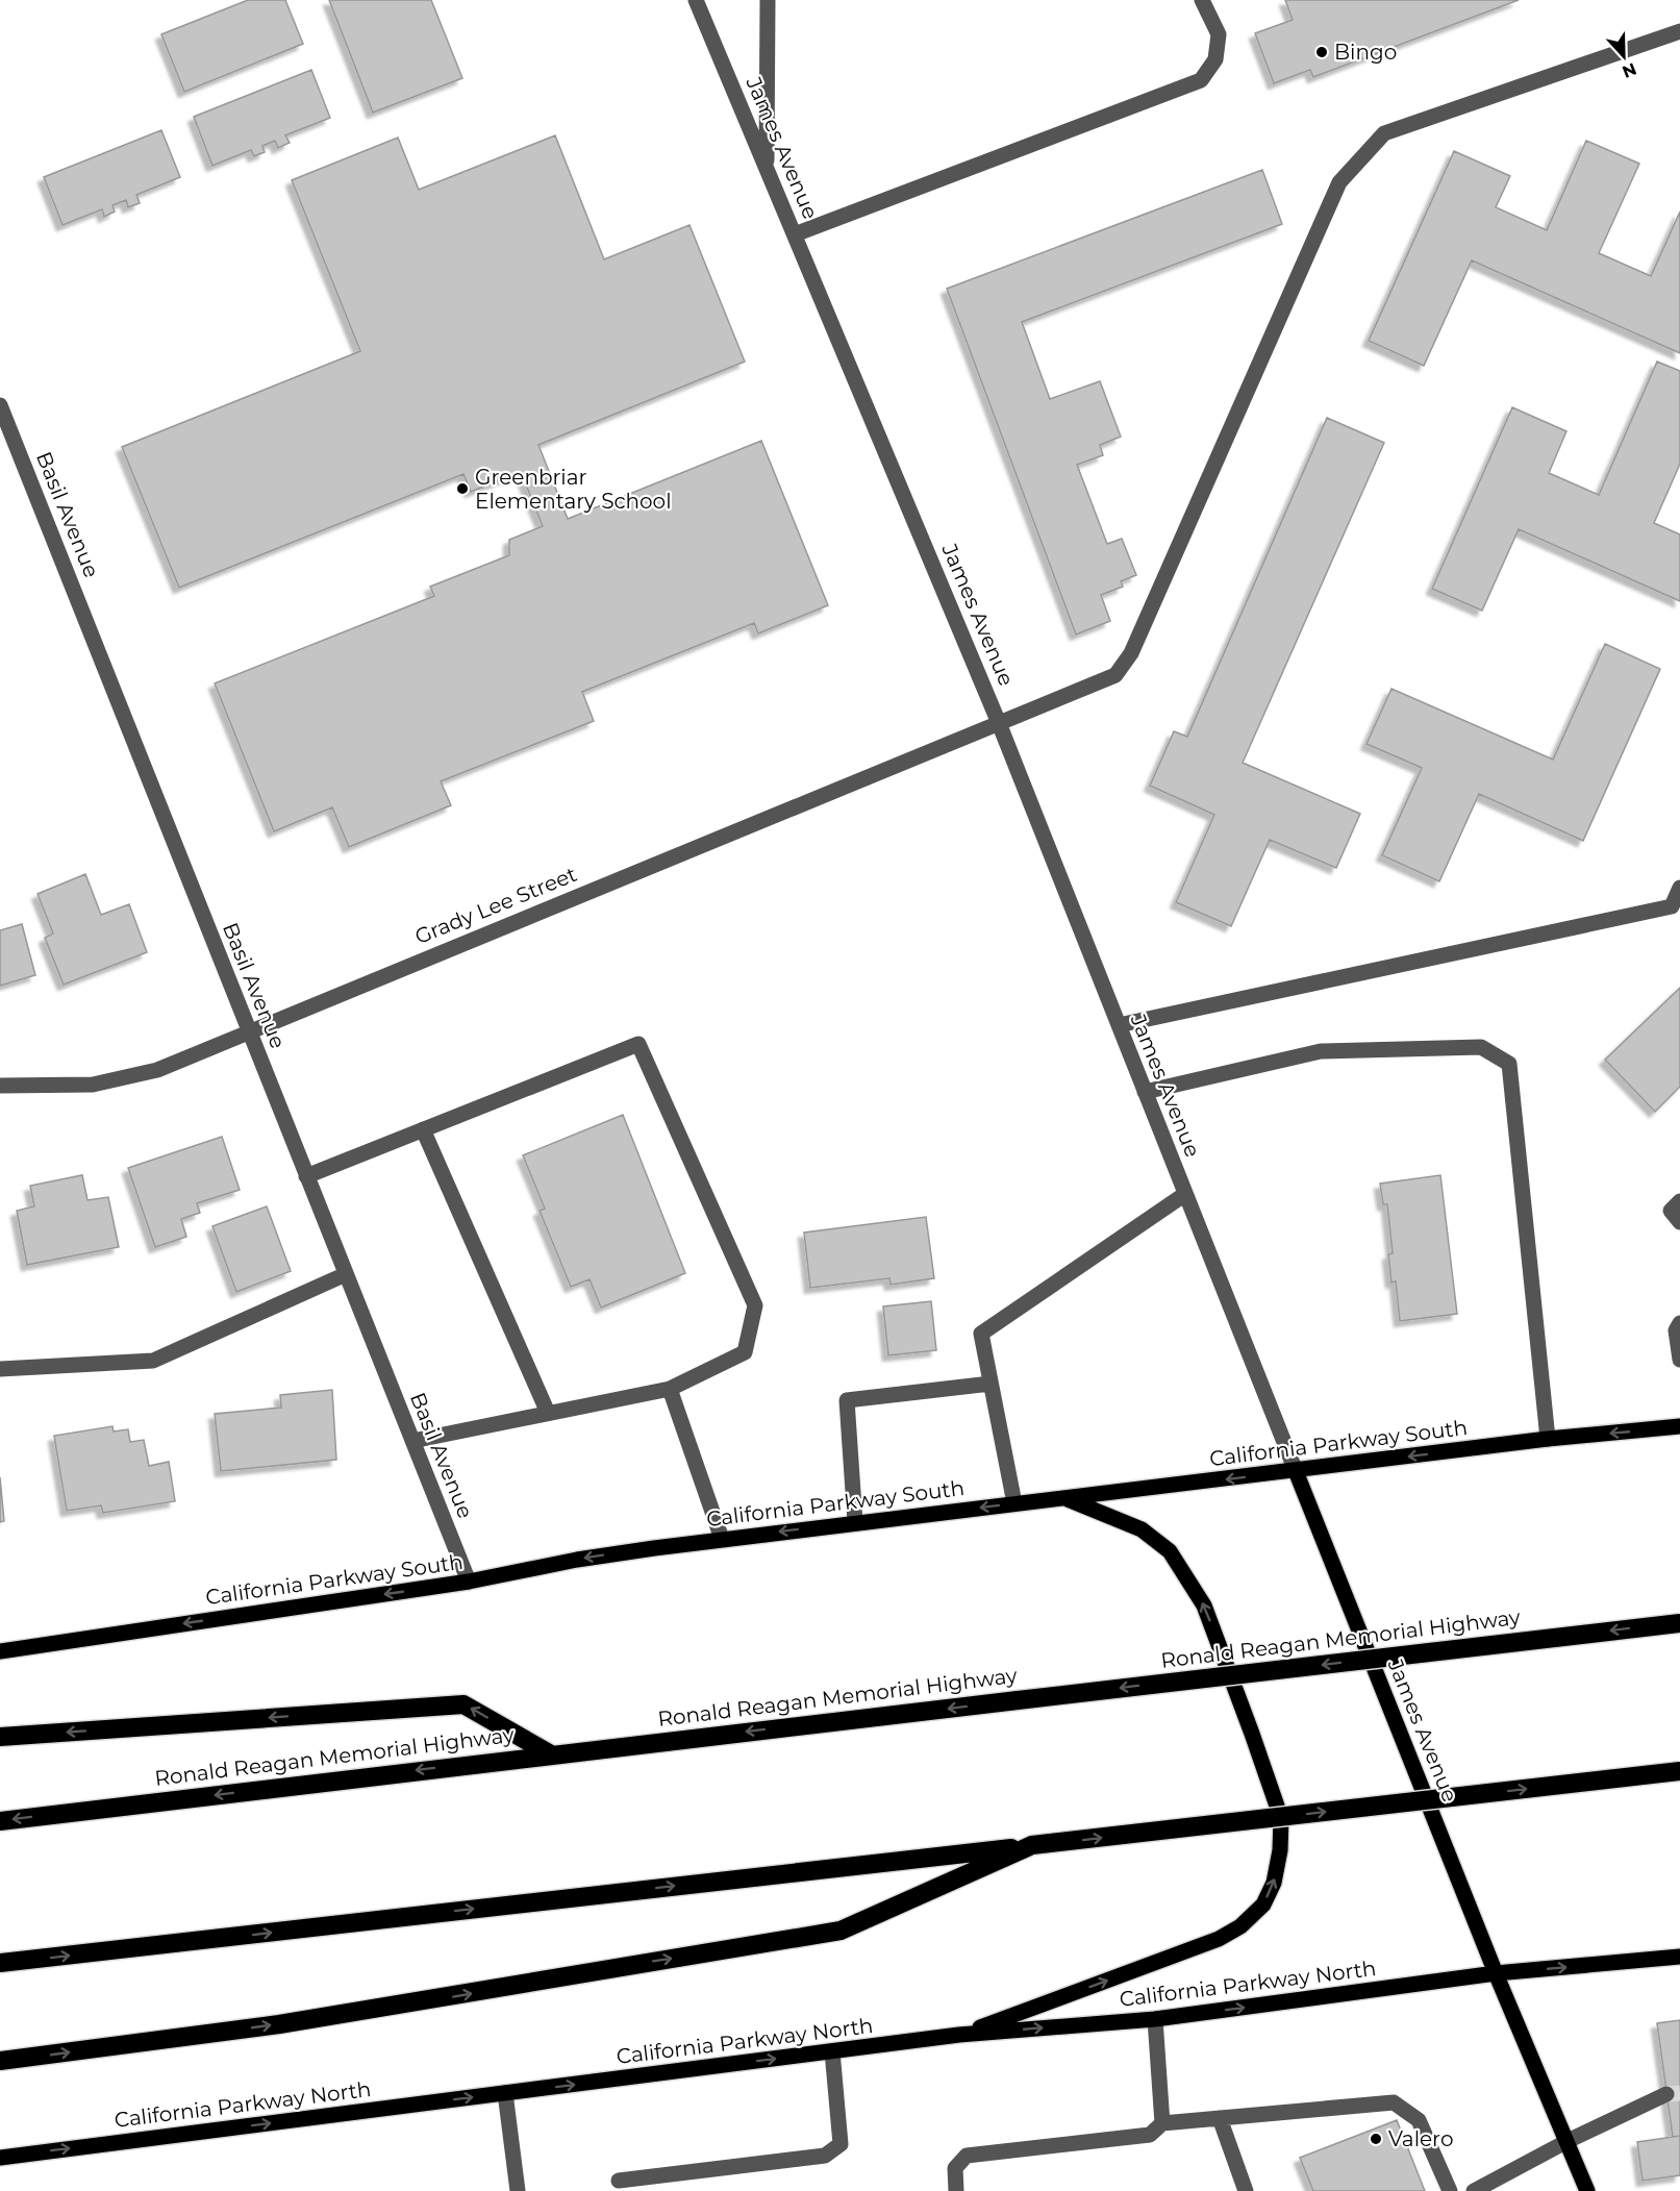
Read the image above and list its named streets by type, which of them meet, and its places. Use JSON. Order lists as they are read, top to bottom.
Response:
{
  "streets": {
    "highway": ["Ronald Reagan Memorial Highway"],
    "main road": ["James Avenue", "California Parkway South", "California Parkway North"],
    "street": ["Basil Avenue", "Grady Lee Street"]
  },
  "crossings": [
    ["James Avenue", "Grady Lee Street"],
    ["James Avenue", "California Parkway South"],
    ["James Avenue", "California Parkway North"],
    ["Basil Avenue", "Grady Lee Street"],
    ["Basil Avenue", "California Parkway South"]
  ],
  "one_way": ["California Parkway South", "California Parkway North"],
  "places": ["Bingo", "Greenbriar Elementary School", "Valero"],
  "north": "bottom"
}
